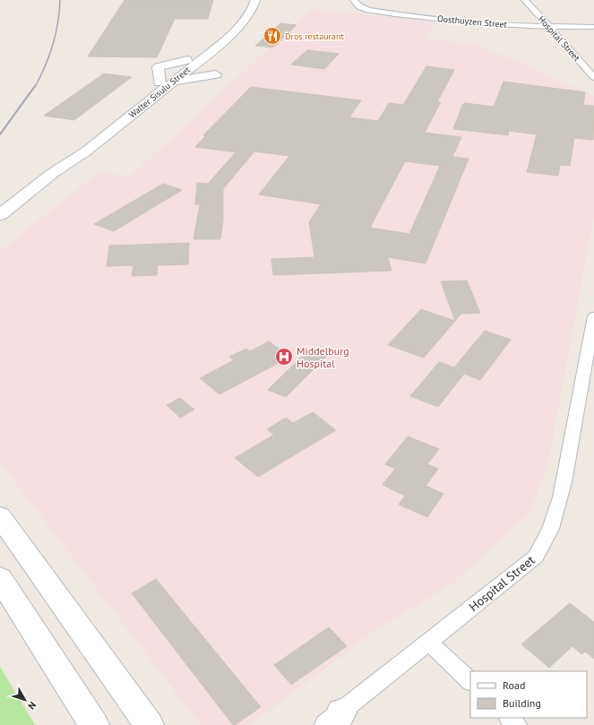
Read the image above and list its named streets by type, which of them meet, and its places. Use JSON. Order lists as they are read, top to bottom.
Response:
{
  "streets": {
    "main road": ["Walter Sisulu Street"],
    "street": ["Oosthuyzen Street", "Hospital Street"]
  },
  "crossings": [
    ["Oosthuyzen Street", "Hospital Street"]
  ],
  "places": {
    "restaurant": ["Dros restaurant"],
    "hospital": ["Middelburg Hospital"]
  },
  "legend": ["Road", "Building"],
  "north": "bottom right"
}
